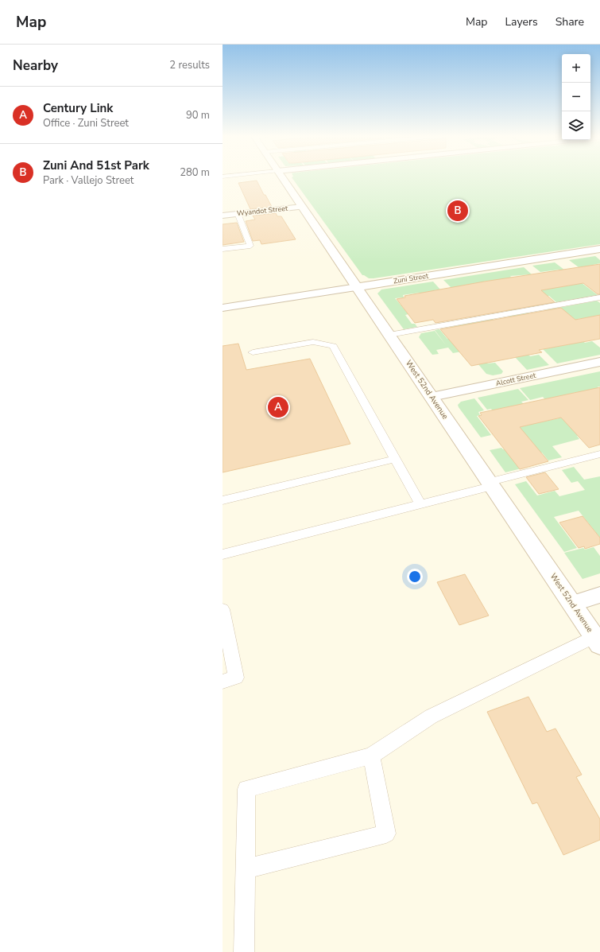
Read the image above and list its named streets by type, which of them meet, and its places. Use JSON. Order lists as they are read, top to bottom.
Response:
{
  "streets": {
    "street": [
      "Wyandot Street",
      "Zuni Street",
      "Alcott Street",
      "West 52nd Avenue"
    ]
  },
  "crossings": [
    ["Wyandot Street", "West 52nd Avenue"],
    ["Zuni Street", "West 52nd Avenue"],
    ["Alcott Street", "West 52nd Avenue"]
  ],
  "page": {
    "header": "Map",
    "nav": ["Map", "Layers", "Share"],
    "heading": ["Nearby", "2 results"],
    "map_buttons": ["+", "−"],
    "list": [
      {
        "mark": "A",
        "name": "Century Link",
        "note": "Office · Zuni Street",
        "value": "90 m"
      },
      {
        "mark": "B",
        "name": "Zuni And 51st Park",
        "note": "Park · Vallejo Street",
        "value": "280 m"
      }
    ],
    "pins": ["B", "A"]
  }
}
